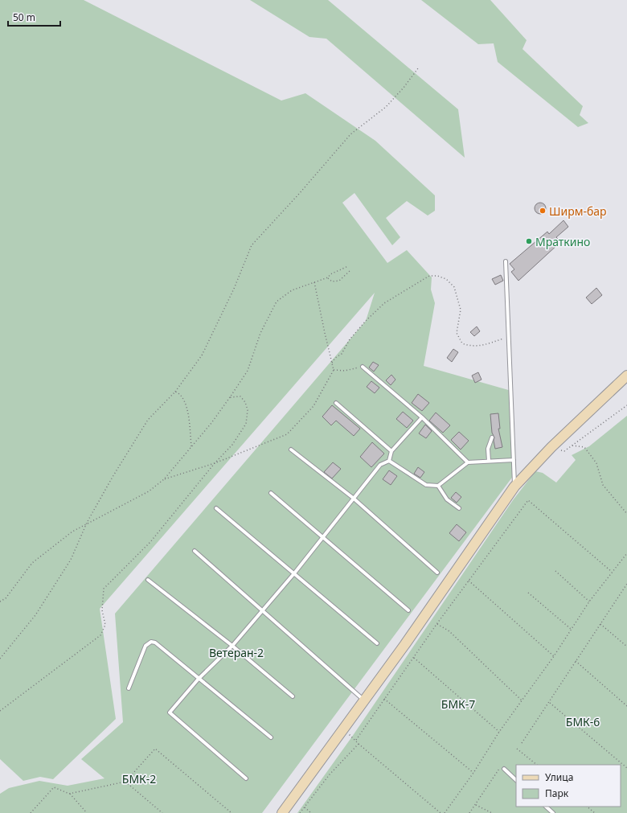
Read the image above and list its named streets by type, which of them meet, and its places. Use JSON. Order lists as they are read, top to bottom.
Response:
{
  "parks": [
    "Ветеран-2",
    "БМК-7",
    "БМК-6",
    "БМК-2"
  ],
  "places": ["Ширм-бар", "Мраткино"],
  "legend": ["Улица", "Парк"],
  "scale_bar": "50 m"
}
